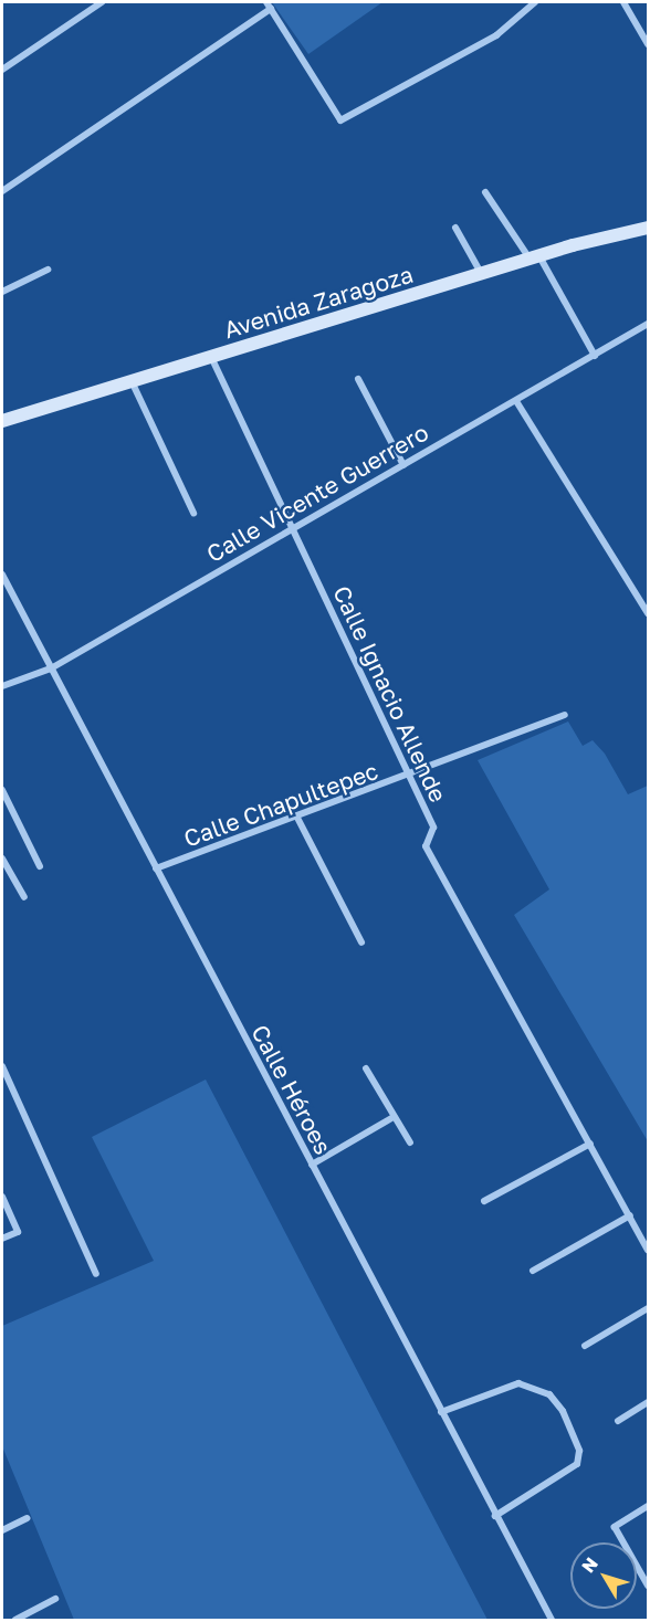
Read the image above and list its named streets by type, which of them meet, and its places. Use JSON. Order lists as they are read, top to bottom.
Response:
{
  "streets": {
    "main road": ["Avenida Zaragoza"],
    "street": [
      "Calle Vicente Guerrero",
      "Calle Ignacio Allende",
      "Calle Chapultepec",
      "Calle Héroes"
    ]
  },
  "crossings": [
    ["Avenida Zaragoza", "Calle Ignacio Allende"],
    ["Calle Vicente Guerrero", "Calle Ignacio Allende"],
    ["Calle Vicente Guerrero", "Calle Héroes"],
    ["Calle Ignacio Allende", "Calle Chapultepec"],
    ["Calle Chapultepec", "Calle Héroes"]
  ],
  "north": "top left"
}
